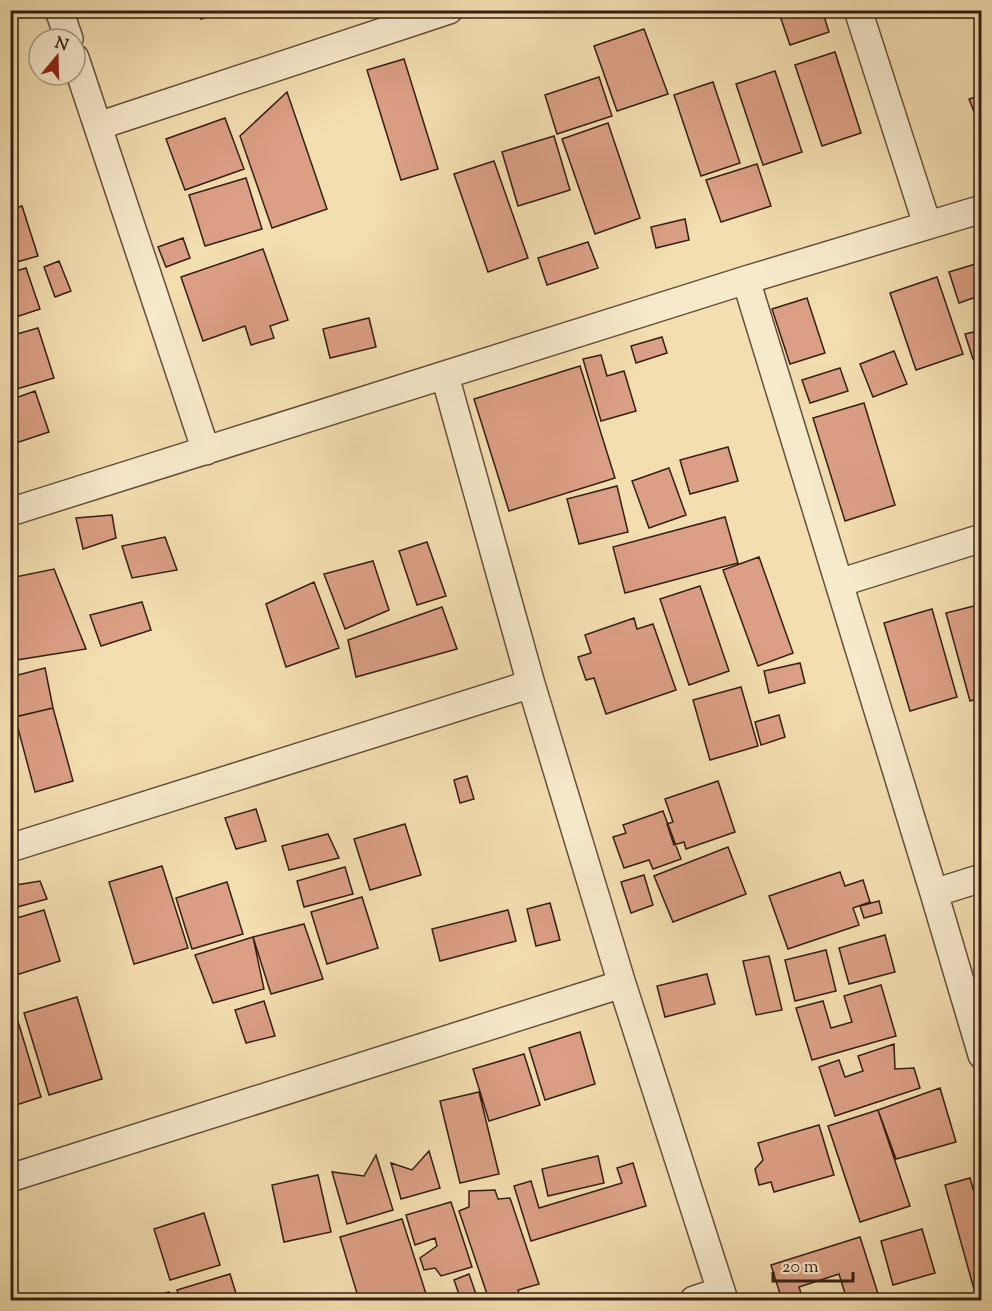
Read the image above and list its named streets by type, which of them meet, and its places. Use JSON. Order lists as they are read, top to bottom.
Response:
{
  "scale_bar": "20 m",
  "north": "top"
}
